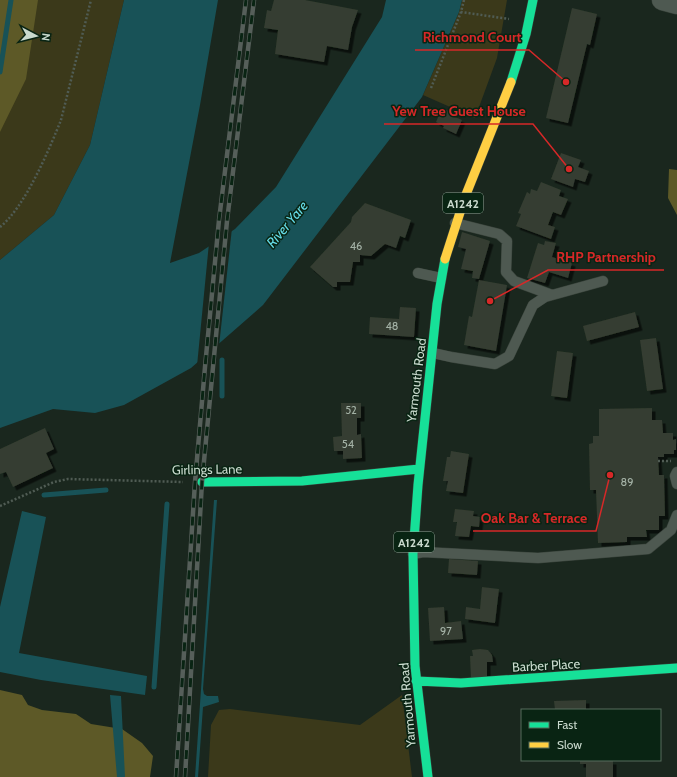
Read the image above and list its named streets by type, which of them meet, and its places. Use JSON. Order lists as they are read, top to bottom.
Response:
{
  "streets": {
    "main road": [
      "A1242",
      "Yarmouth Road",
      "Girlings Lane",
      "Barber Place"
    ]
  },
  "crossings": [
    ["Yarmouth Road", "Girlings Lane"],
    ["Yarmouth Road", "Barber Place"]
  ],
  "water": ["River Yare"],
  "places": [
    "Richmond Court",
    "Yew Tree Guest House",
    "RHP Partnership",
    "Oak Bar & Terrace"
  ],
  "house_numbers": [
    "46",
    "48",
    "52",
    "54",
    "89",
    "97"
  ],
  "legend": ["Fast", "Slow"],
  "north": "right"
}
